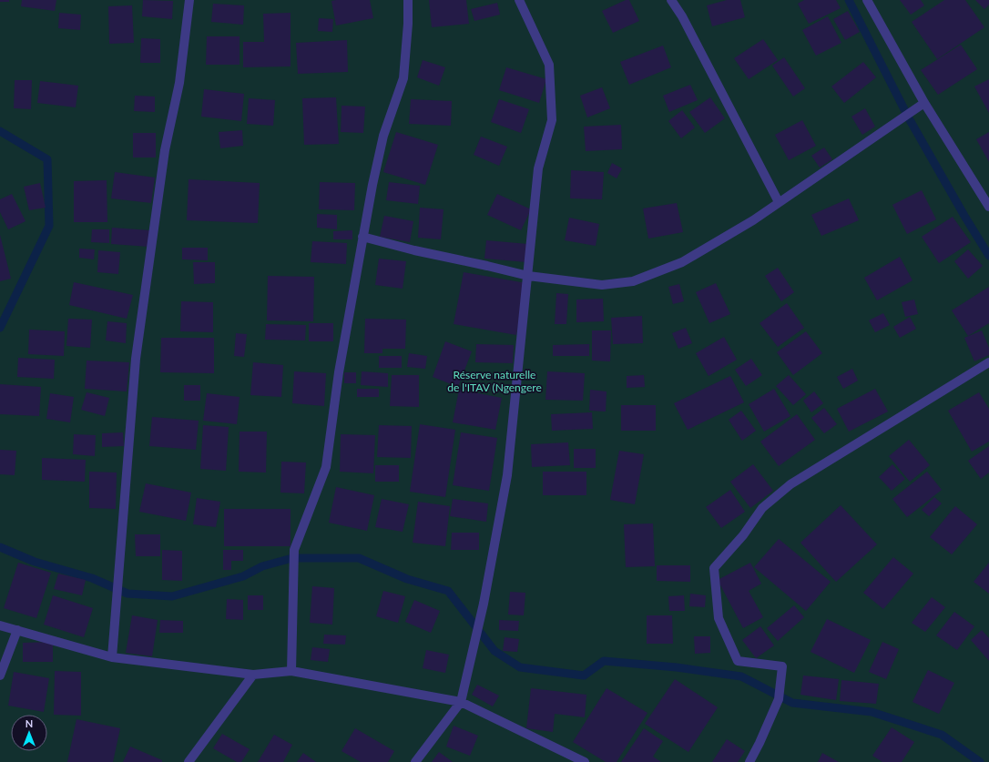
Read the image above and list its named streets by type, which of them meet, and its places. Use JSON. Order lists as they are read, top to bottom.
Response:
{
  "parks": ["Réserve naturelle de l'ITAV (Ngengere"],
  "north": "top"
}
